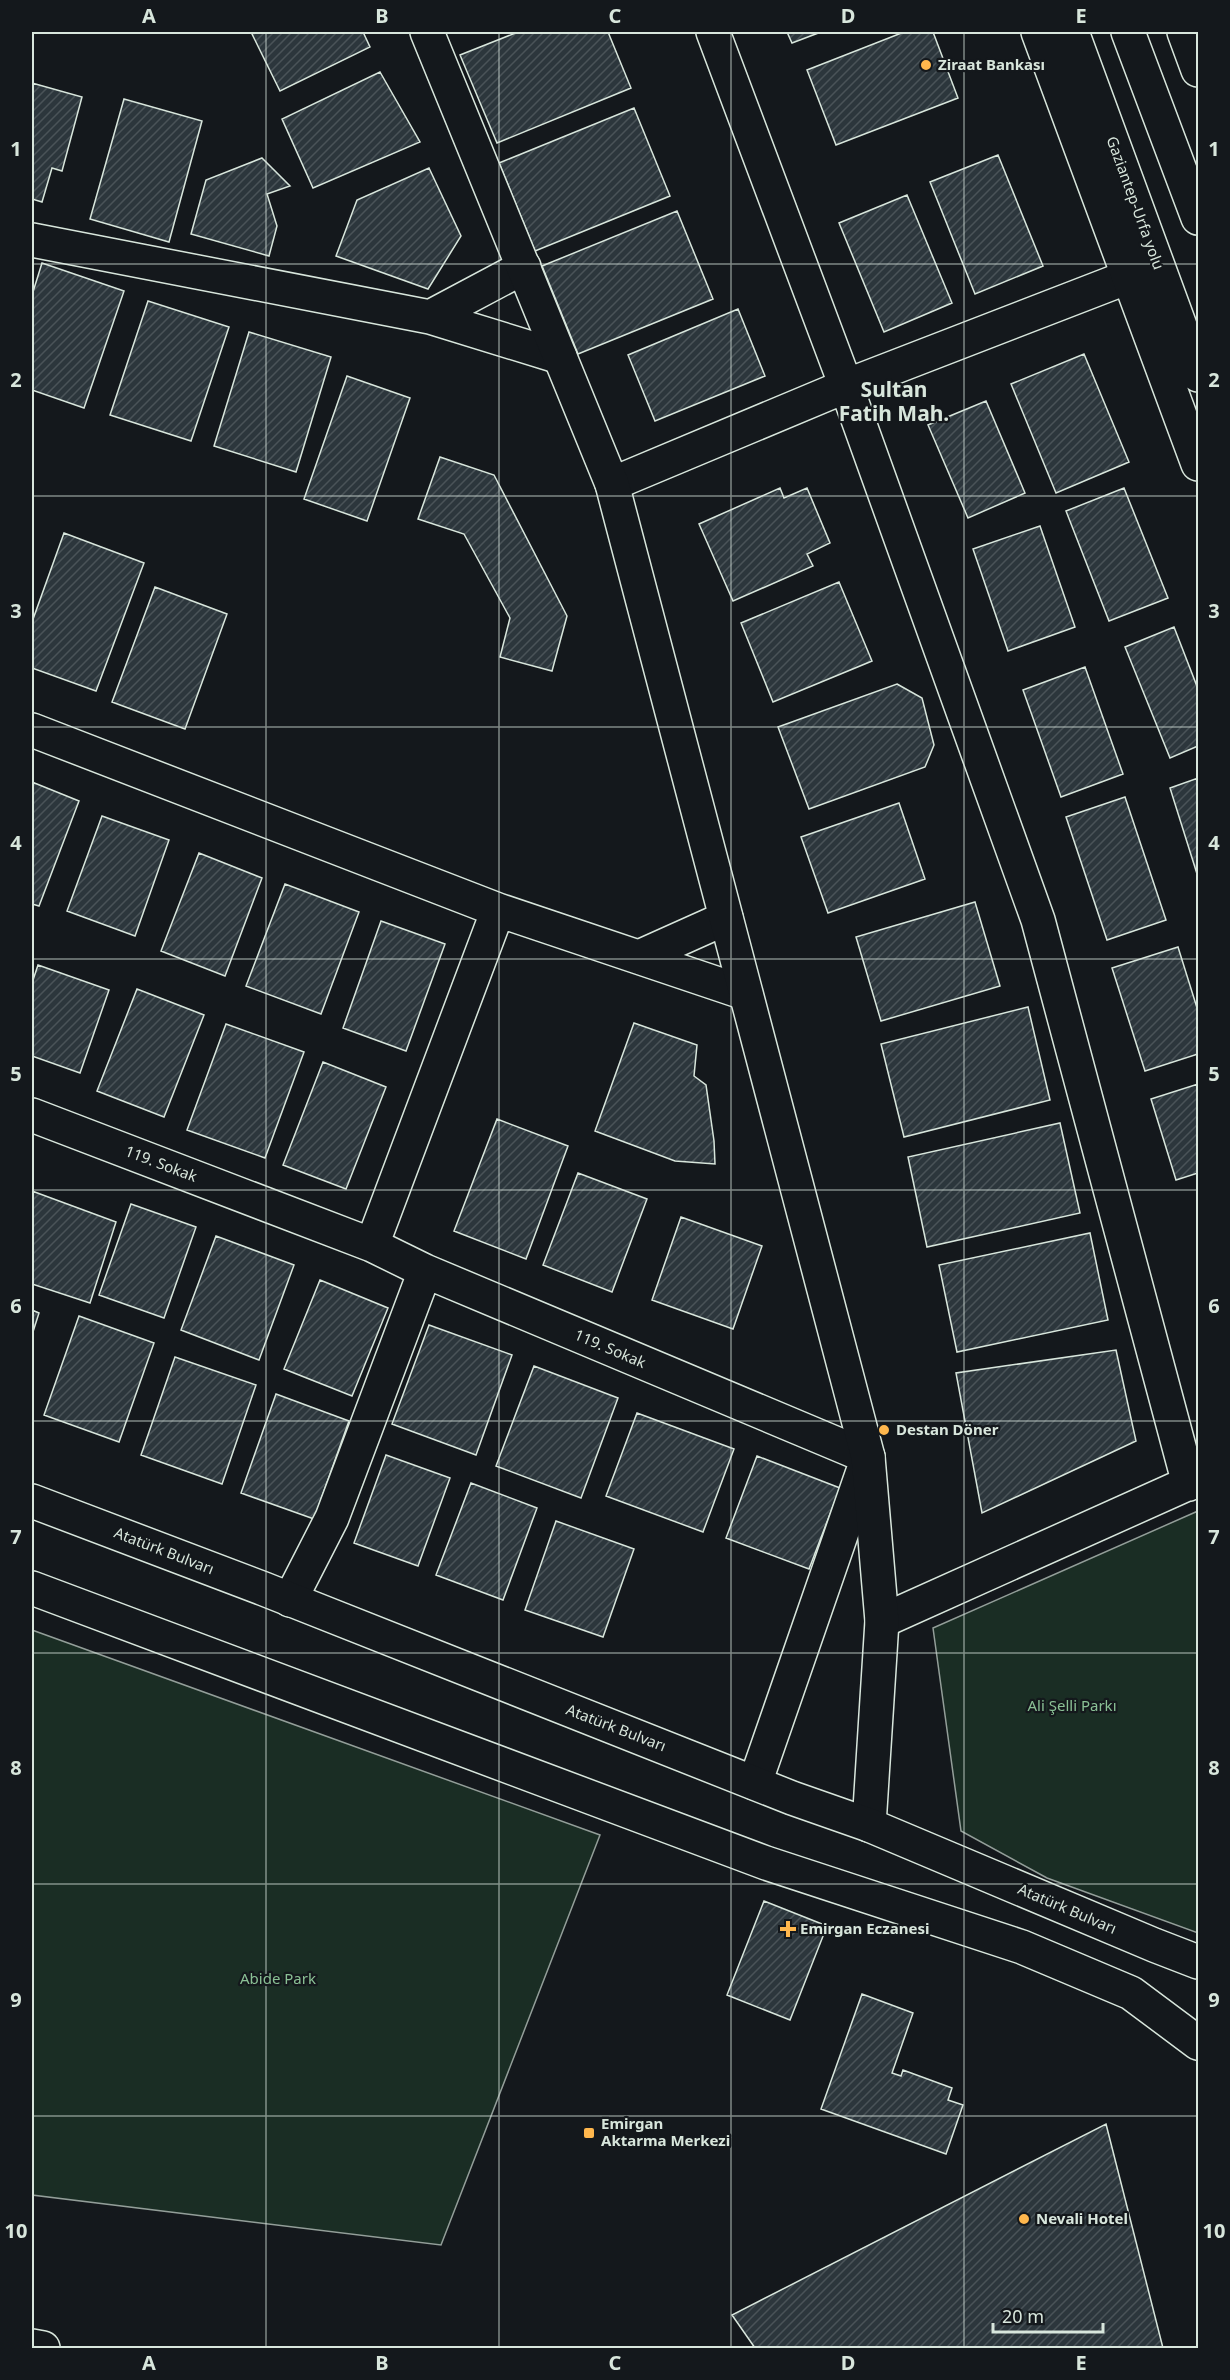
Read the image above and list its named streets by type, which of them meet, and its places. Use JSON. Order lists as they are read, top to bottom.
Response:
{
  "streets": {
    "main road": ["Gaziantep-Urfa yolu", "119. Sokak", "Atatürk Bulvarı"]
  },
  "districts": ["Sultan Fatih Mah."],
  "parks": ["Ali Şelli Parkı", "Abide Park"],
  "places": {
    "other": ["Ziraat Bankası", "Destan Döner", "Nevali Hotel"],
    "health": ["Emirgan Eczanesi"],
    "transit": ["Emirgan Aktarma Merkezi"]
  },
  "scale_bar": "20 m",
  "grid": {
    "columns": [
      "A",
      "B",
      "C",
      "D",
      "E"
    ],
    "rows": [
      "1",
      "2",
      "3",
      "4",
      "5",
      "6",
      "7",
      "8",
      "9",
      "10"
    ]
  }
}
